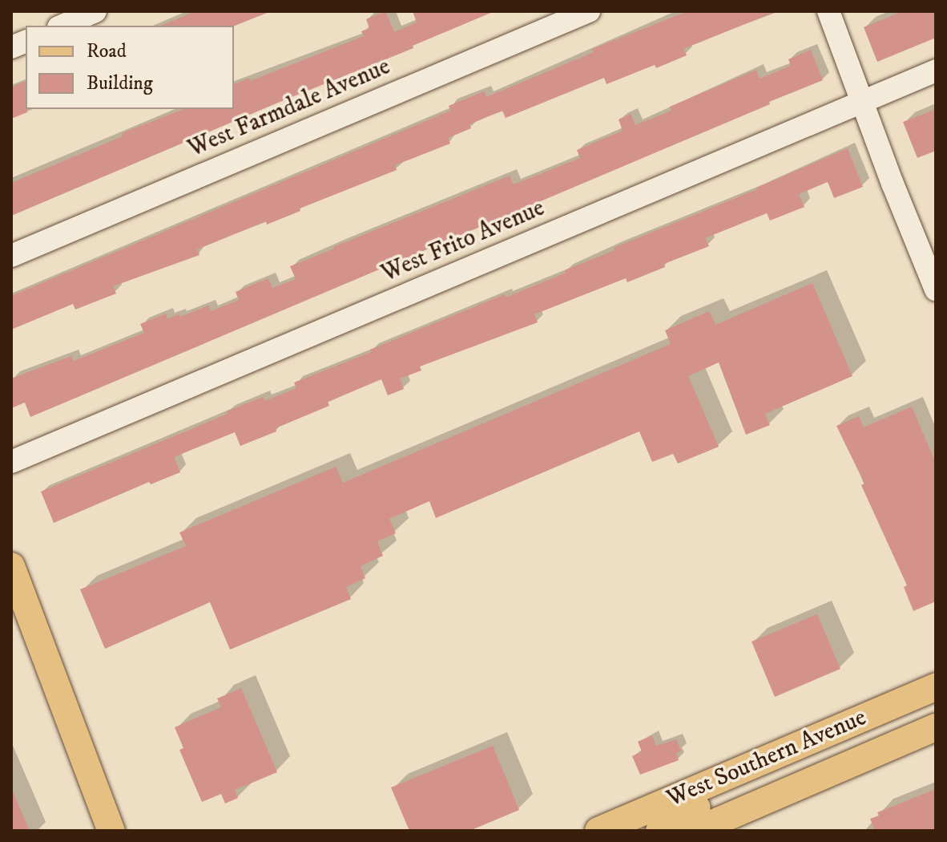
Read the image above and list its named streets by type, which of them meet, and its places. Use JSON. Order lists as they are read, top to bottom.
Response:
{
  "streets": {
    "main road": ["West Southern Avenue"],
    "street": ["West Farmdale Avenue", "West Frito Avenue"]
  },
  "legend": ["Road", "Building"]
}
